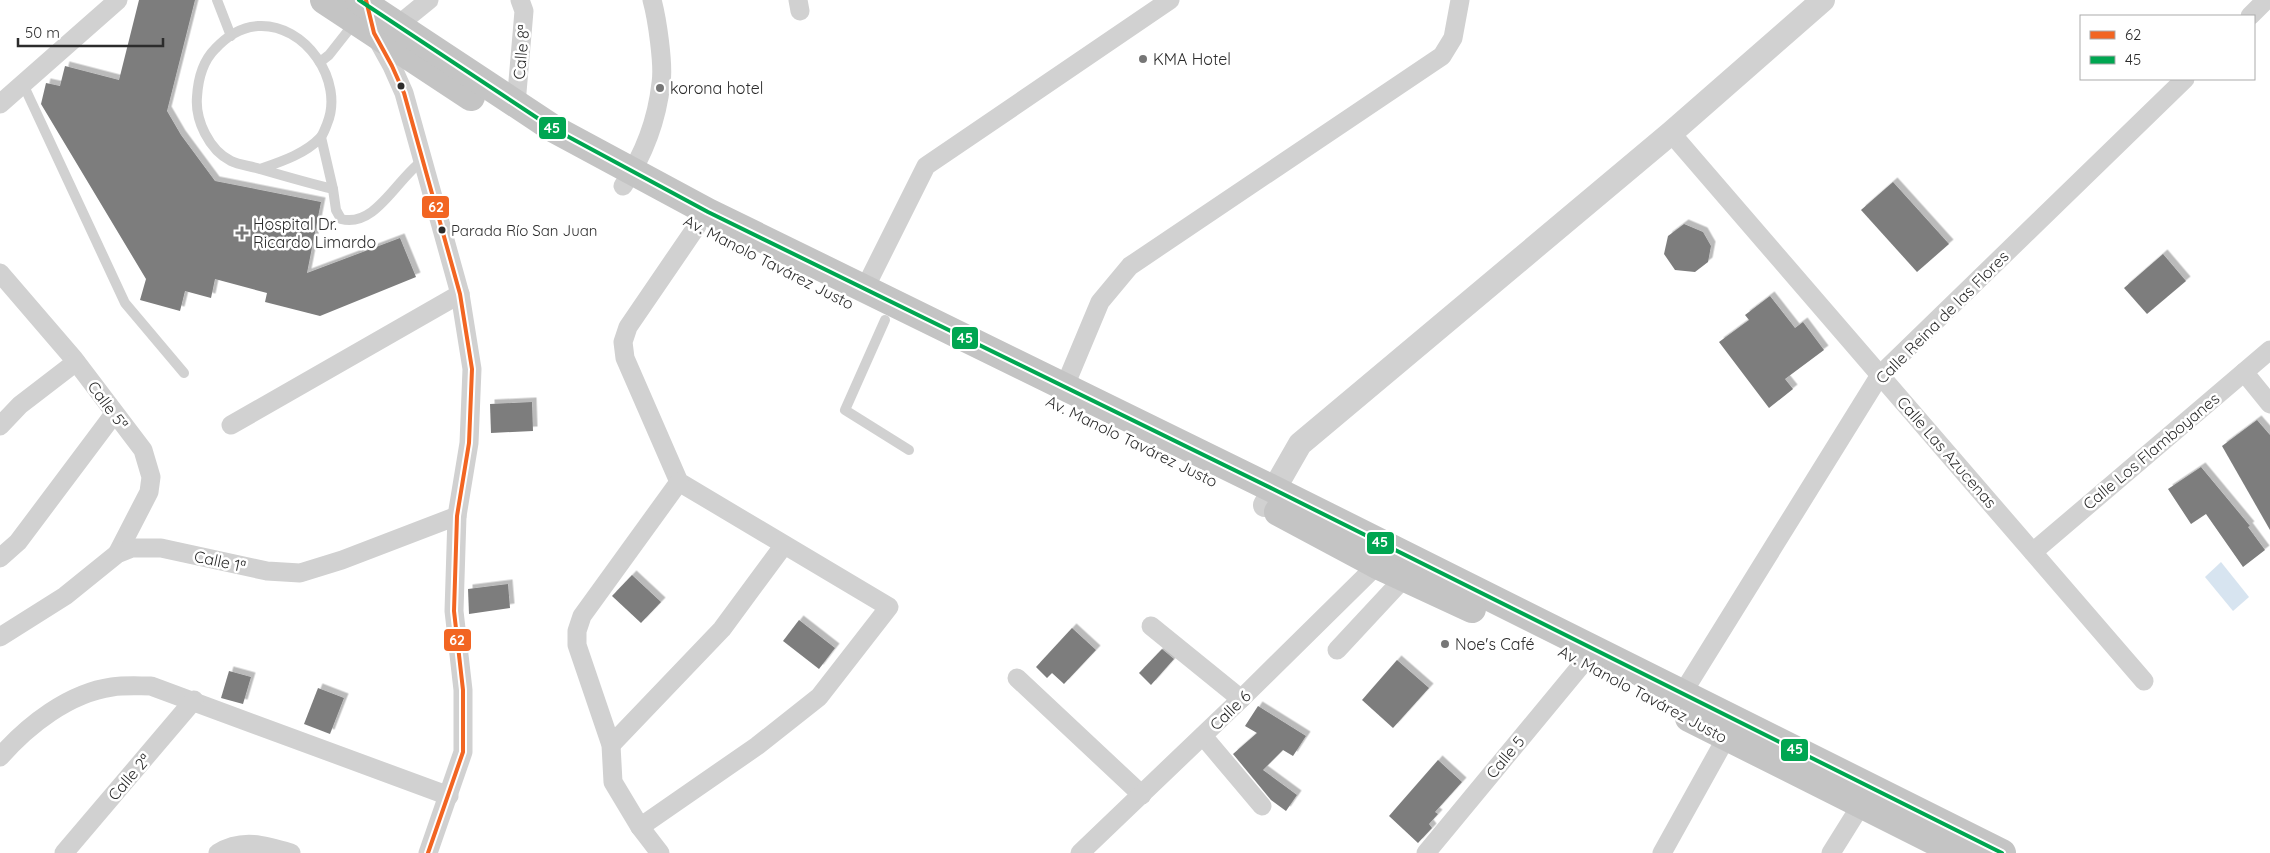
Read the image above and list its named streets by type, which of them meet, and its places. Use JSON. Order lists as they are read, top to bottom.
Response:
{
  "streets": {
    "main road": ["Av. Manolo Tavárez Justo"],
    "street": [
      "Calle 8ª",
      "Calle Reina de las Flores",
      "Calle 5ª",
      "Calle Los Flamboyanes",
      "Calle Las Azucenas",
      "Calle 1ª",
      "Calle 6",
      "Calle 5",
      "Calle 2ª"
    ]
  },
  "crossings": [
    ["Calle 8ª", "Av. Manolo Tavárez Justo"],
    ["Av. Manolo Tavárez Justo", "Calle Reina de las Flores"],
    ["Av. Manolo Tavárez Justo", "Calle 6"],
    ["Av. Manolo Tavárez Justo", "Calle 5"],
    ["Calle Reina de las Flores", "Calle Las Azucenas"],
    ["Calle 5ª", "Calle 1ª"],
    ["Calle Los Flamboyanes", "Calle Las Azucenas"]
  ],
  "places": {
    "other": [
      "KMA Hotel",
      "korona hotel",
      "Parada Río San Juan",
      "Noe's Café"
    ],
    "health": ["Hospital Dr. Ricardo Limardo"]
  },
  "lines": ["transit line 62", "transit line 45"],
  "legend": ["62", "45"],
  "scale_bar": "50 m"
}
